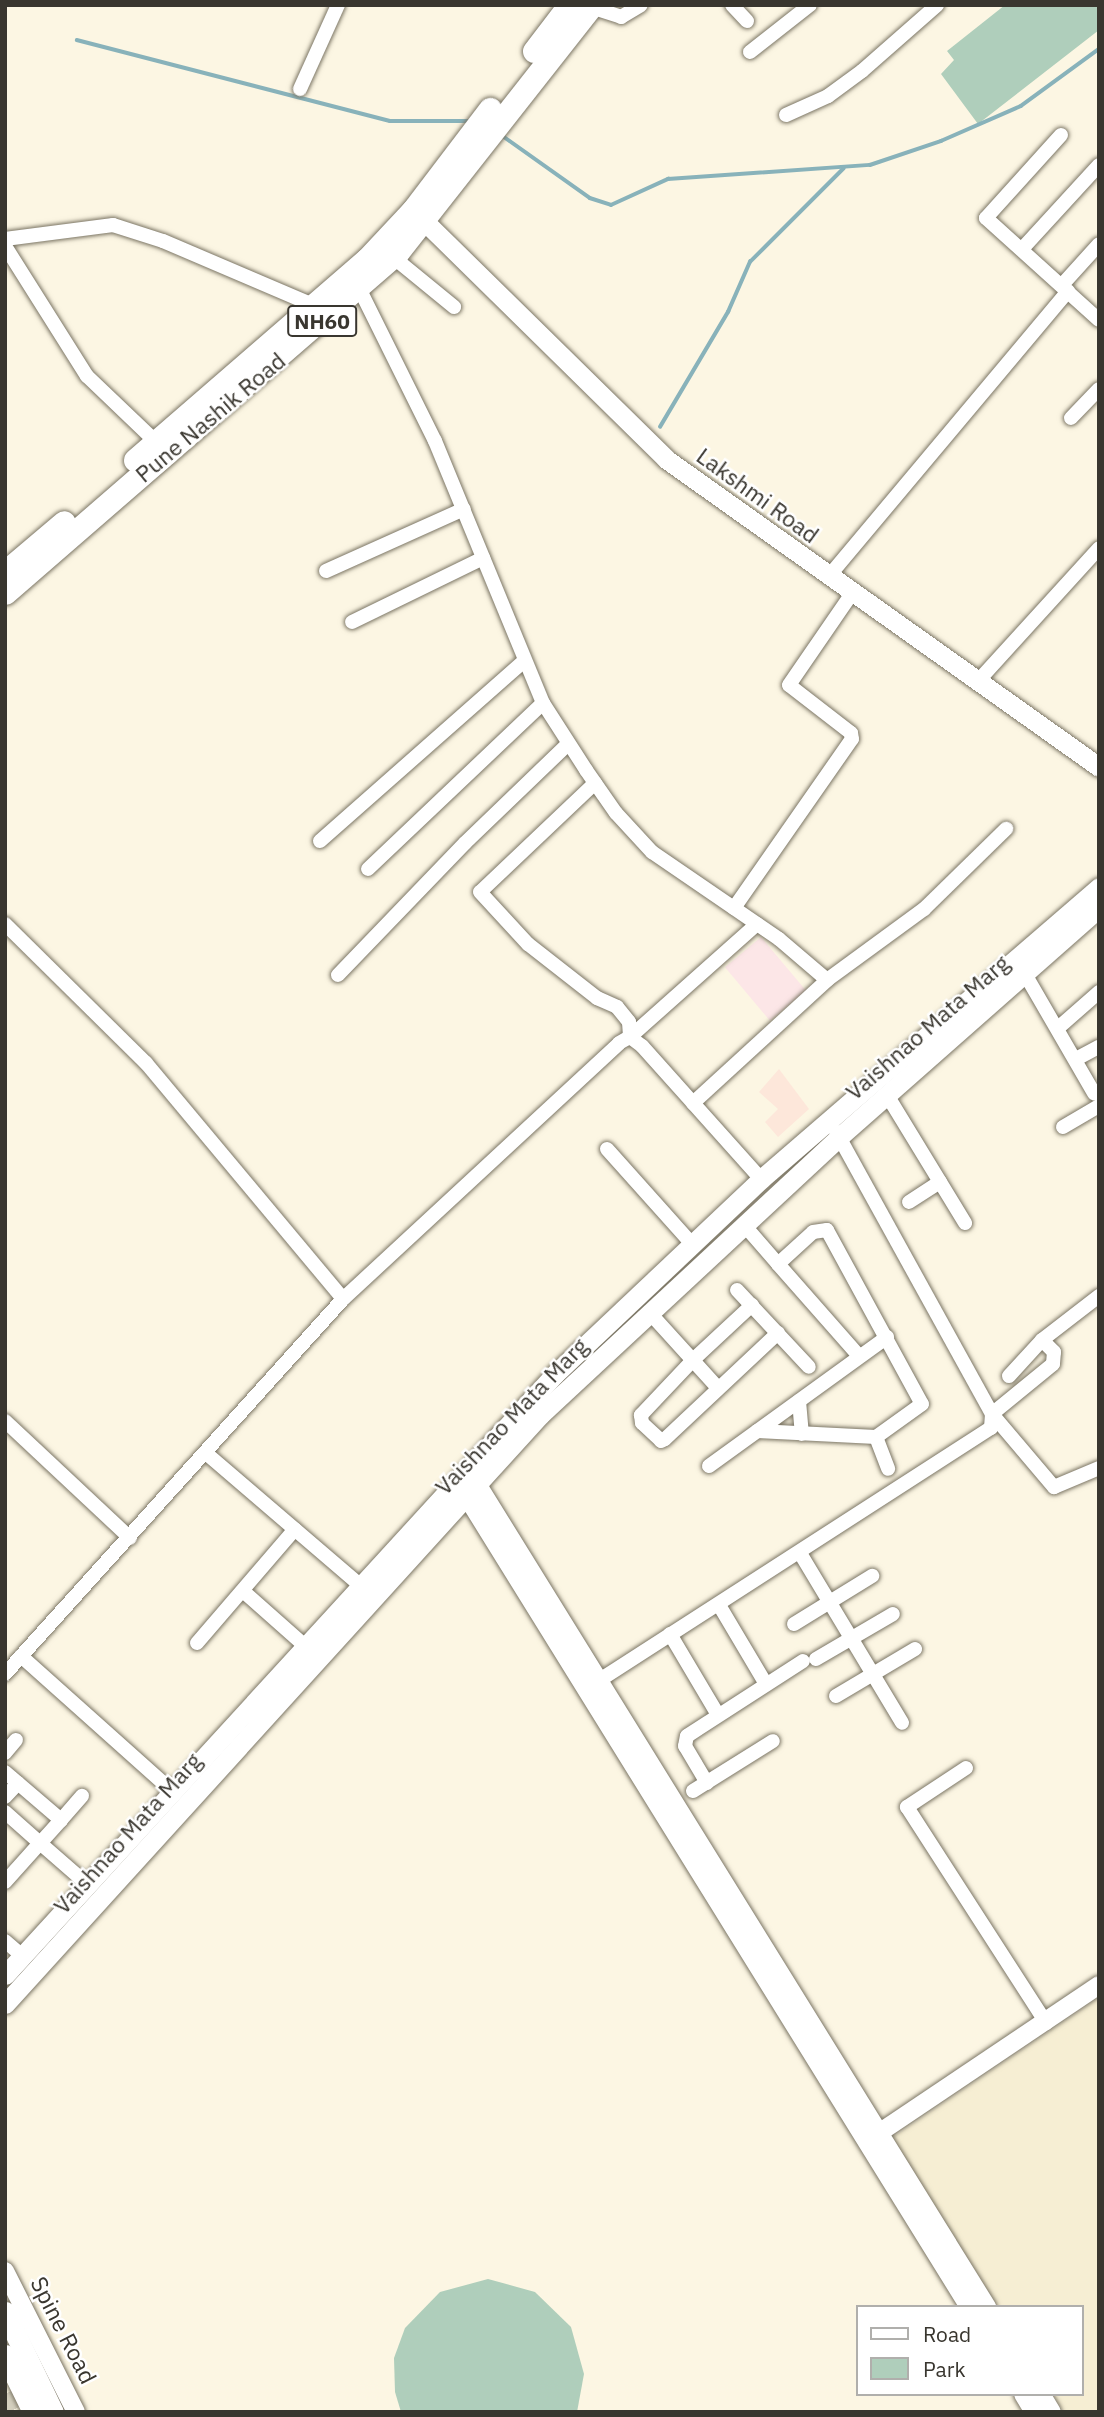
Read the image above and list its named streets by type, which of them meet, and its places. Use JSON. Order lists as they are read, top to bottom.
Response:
{
  "streets": {
    "highway": ["NH60", "Pune Nashik Road"],
    "main road": ["Lakshmi Road", "Vaishnao Mata Marg", "Spine Road"]
  },
  "crossings": [
    ["Pune Nashik Road", "Lakshmi Road"]
  ],
  "legend": ["Road", "Park"]
}
